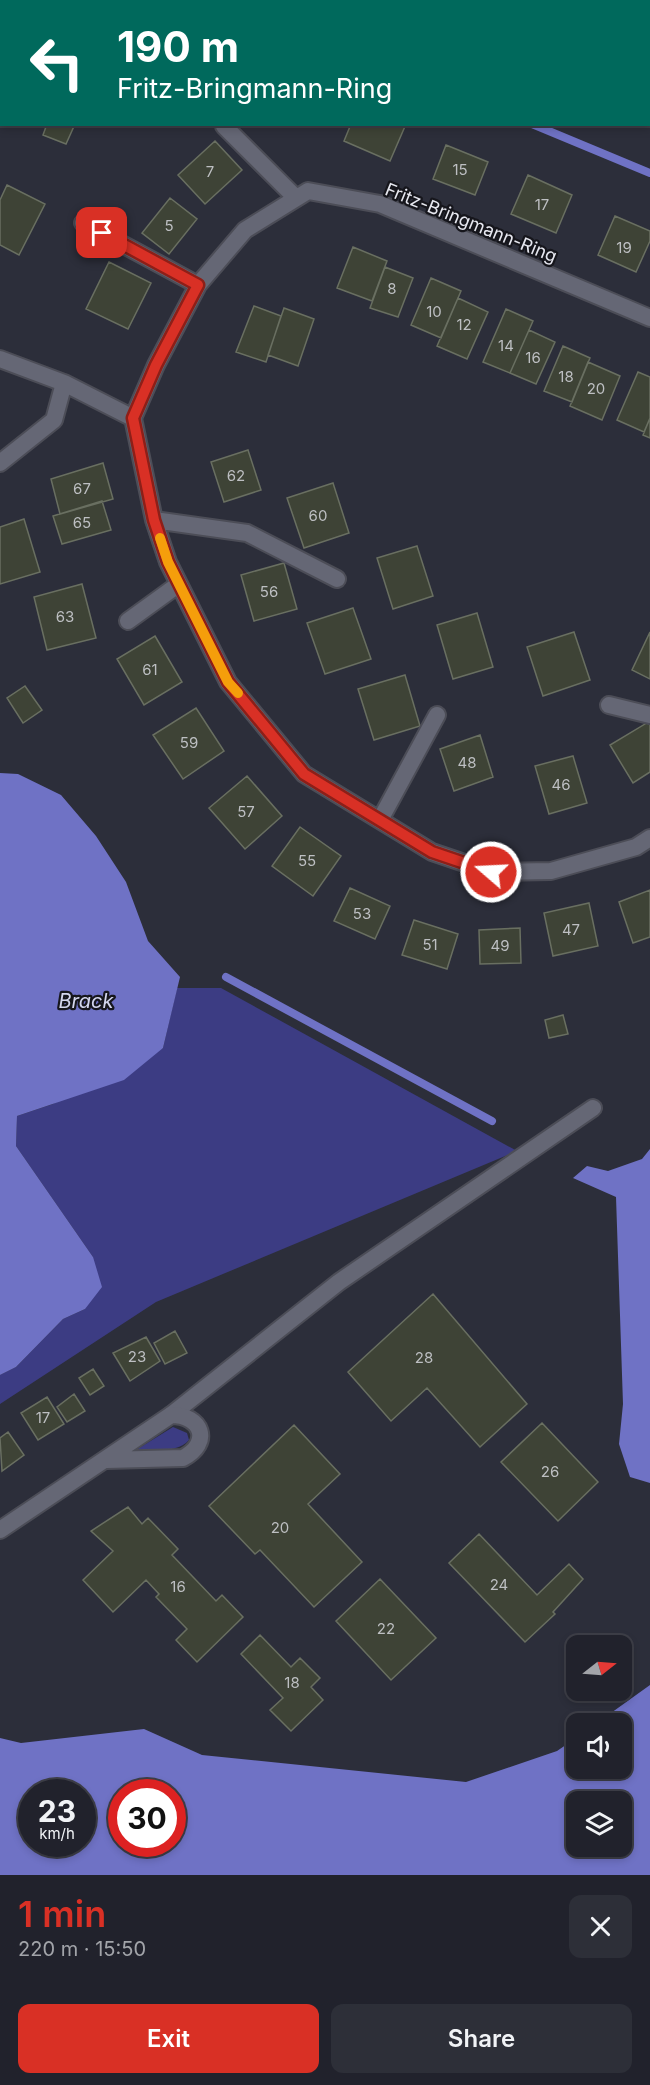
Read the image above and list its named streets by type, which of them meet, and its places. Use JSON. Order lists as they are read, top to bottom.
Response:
{
  "streets": {
    "street": ["Fritz-Bringmann-Ring"]
  },
  "water": ["Brack"],
  "house_numbers": [
    "15",
    "7",
    "17",
    "5",
    "19",
    "8",
    "10",
    "12",
    "14",
    "16",
    "18",
    "20",
    "62",
    "67",
    "60",
    "65",
    "56",
    "63",
    "61",
    "59",
    "48",
    "46",
    "57",
    "55",
    "53",
    "47",
    "51",
    "49",
    "23",
    "28",
    "17",
    "26",
    "20",
    "24",
    "16",
    "22",
    "18"
  ],
  "north": "right",
  "page": {
    "turn": ["190 m", "Fritz-Bringmann-Ring"],
    "speed": "23 km/h",
    "limit": "30",
    "heading": ["1 min", "220 m · 15:50"],
    "buttons": ["Exit", "Share"]
  }
}
